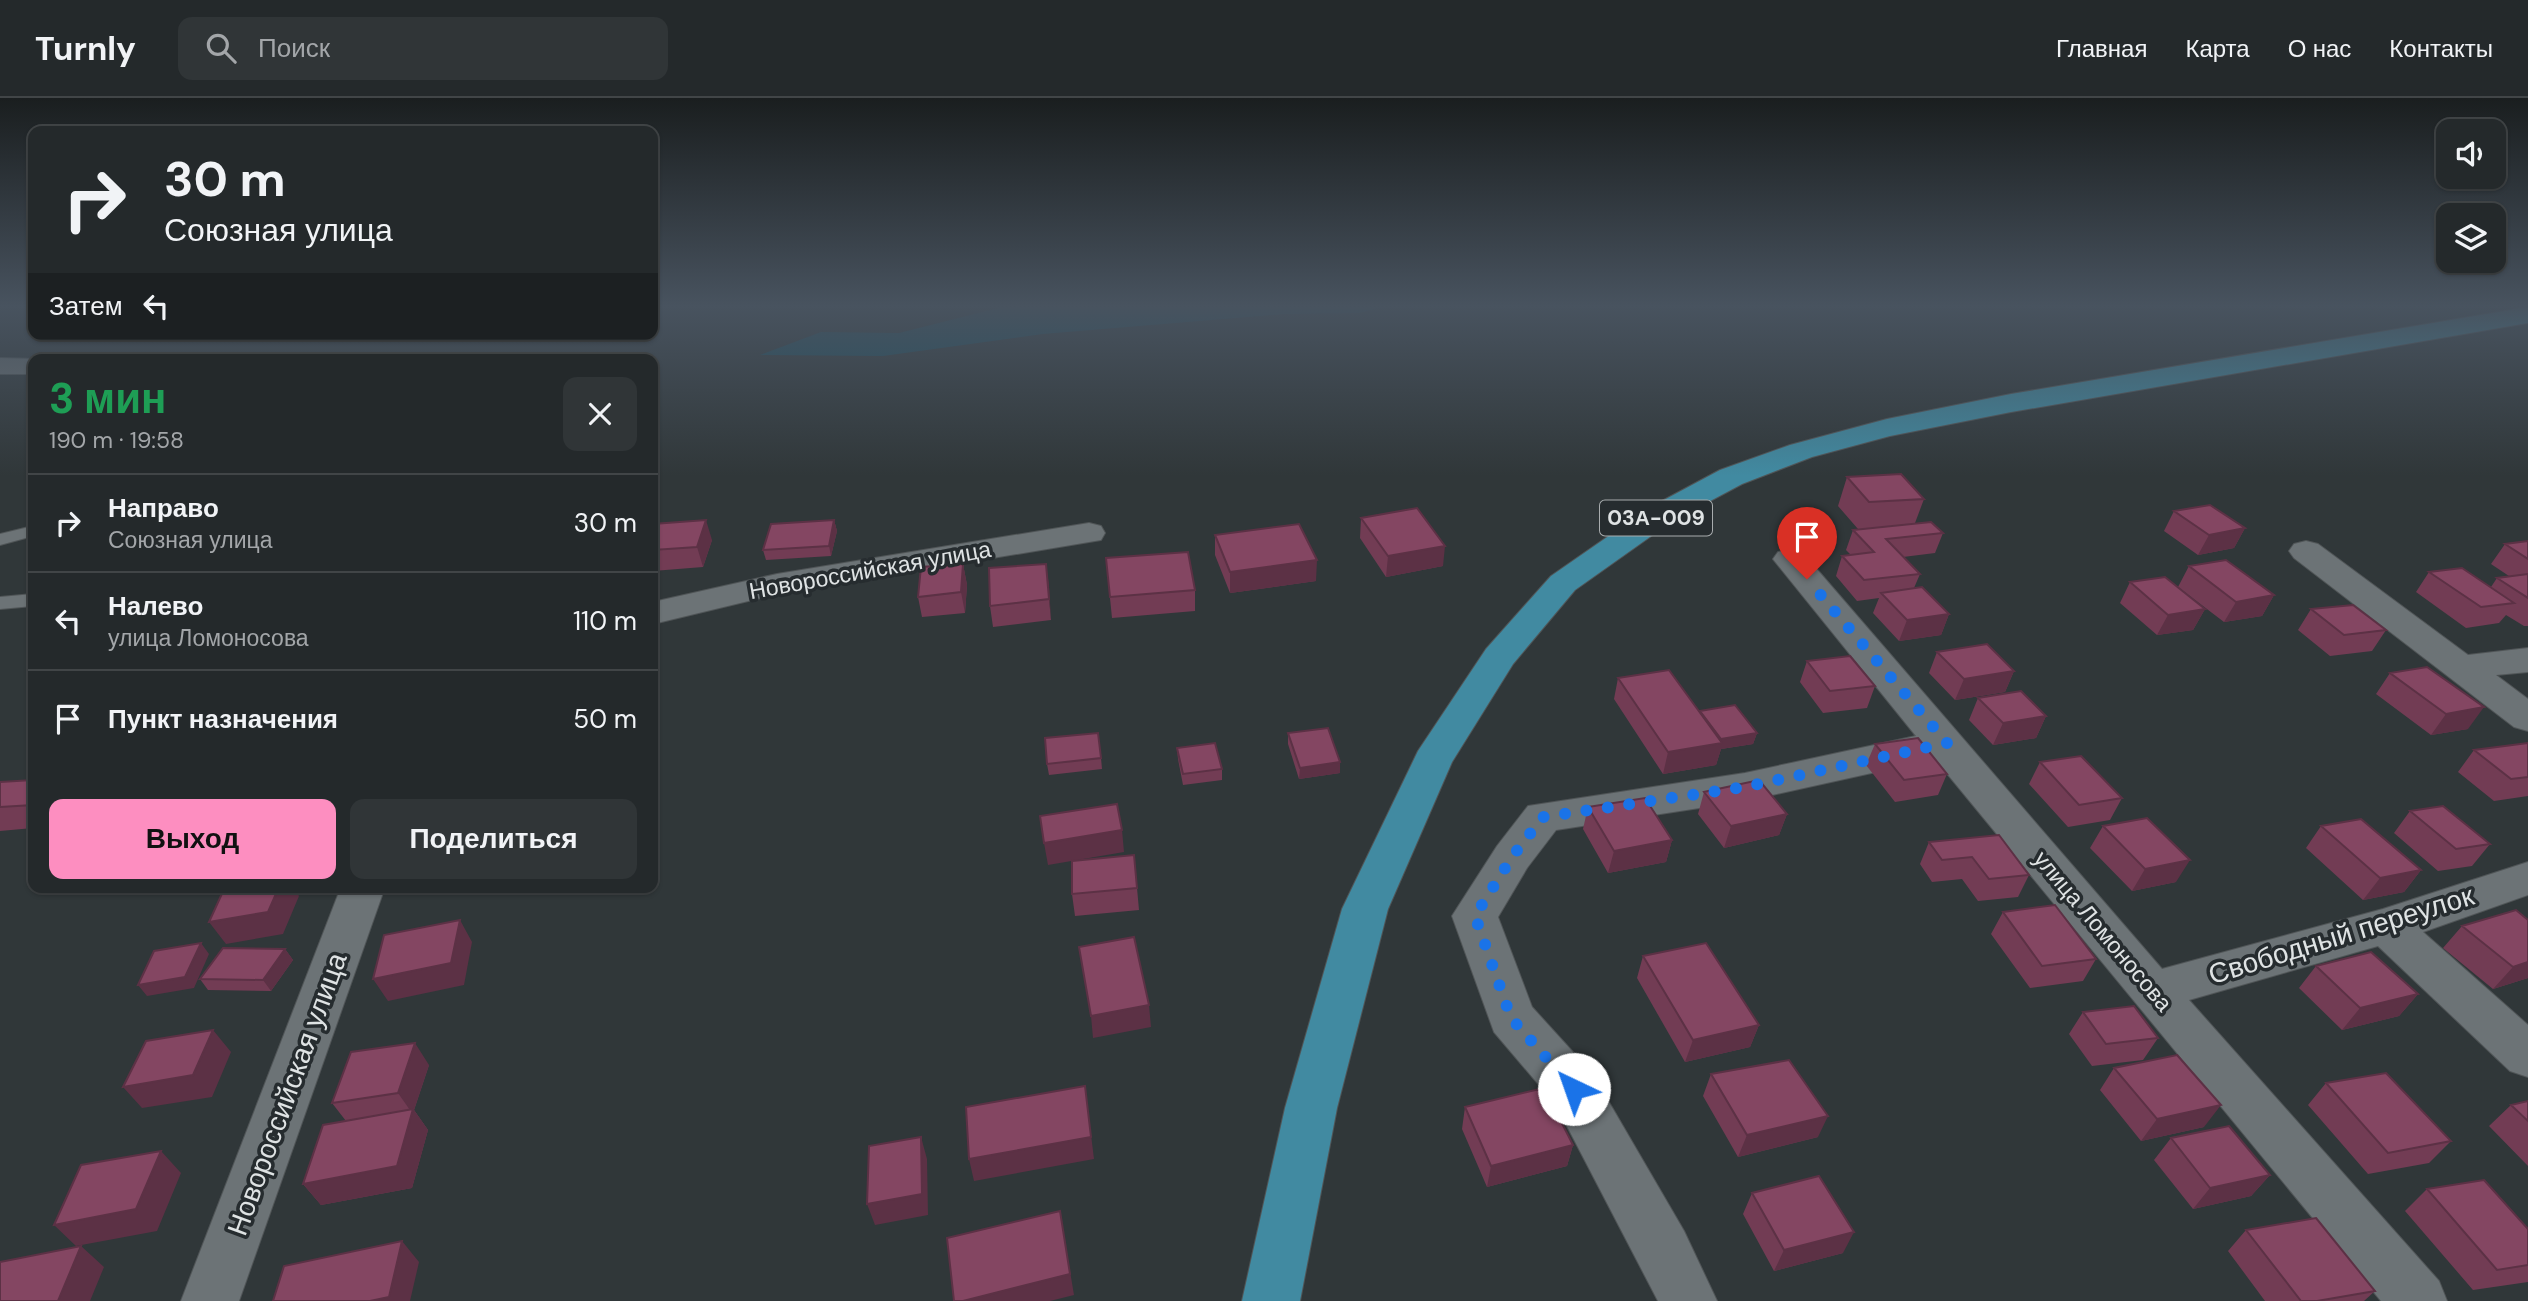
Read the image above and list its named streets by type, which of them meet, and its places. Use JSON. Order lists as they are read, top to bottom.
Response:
{
  "streets": {
    "main road": ["03А-009"],
    "street": ["Новороссийская улица", "улица Ломоносова", "Свободный переулок"]
  },
  "crossings": [
    ["улица Ломоносова", "Свободный переулок"]
  ],
  "page": {
    "header": "Turnly",
    "search": "Поиск",
    "nav": [
      "Главная",
      "Карта",
      "О нас",
      "Контакты"
    ],
    "turn": ["30 m", "Союзная улица"],
    "then": "Затем",
    "heading": ["3 мин", "190 m · 19:58"],
    "list": [
      {
        "name": "Направо",
        "note": "Союзная улица",
        "value": "30 m"
      },
      {
        "name": "Налево",
        "note": "улица Ломоносова",
        "value": "110 m"
      },
      {
        "name": "Пункт назначения",
        "value": "50 m"
      }
    ],
    "buttons": ["Выход", "Поделиться"]
  }
}
